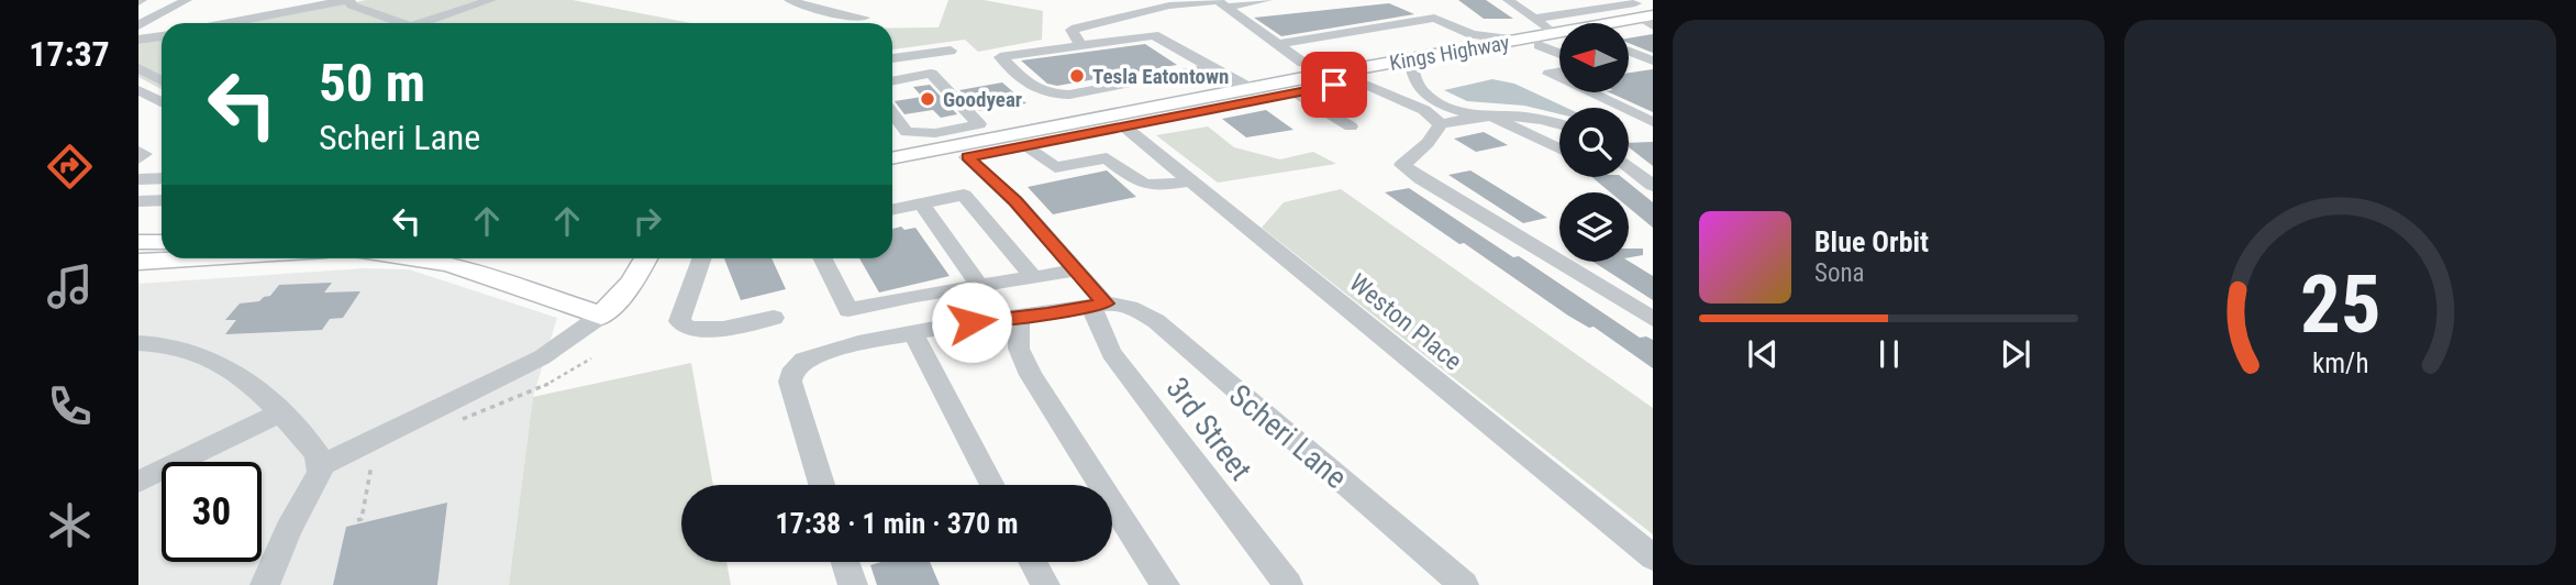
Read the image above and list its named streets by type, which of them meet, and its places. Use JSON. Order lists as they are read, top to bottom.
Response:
{
  "streets": {
    "main road": ["Kings Highway"],
    "street": ["Weston Place", "3rd Street", "Scheri Lane"]
  },
  "crossings": [
    ["Kings Highway", "Weston Place"],
    ["3rd Street", "Scheri Lane"]
  ],
  "places": ["Tesla Eatontown", "Goodyear"],
  "north": "left",
  "page": {
    "tabs": "17:37",
    "turn": ["50 m", "Scheri Lane"],
    "song": ["Blue Orbit", "Sona"],
    "limit": "30",
    "trip": "17:38 · 1 min · 370 m",
    "gauge": ["25", "km/h"]
  }
}
